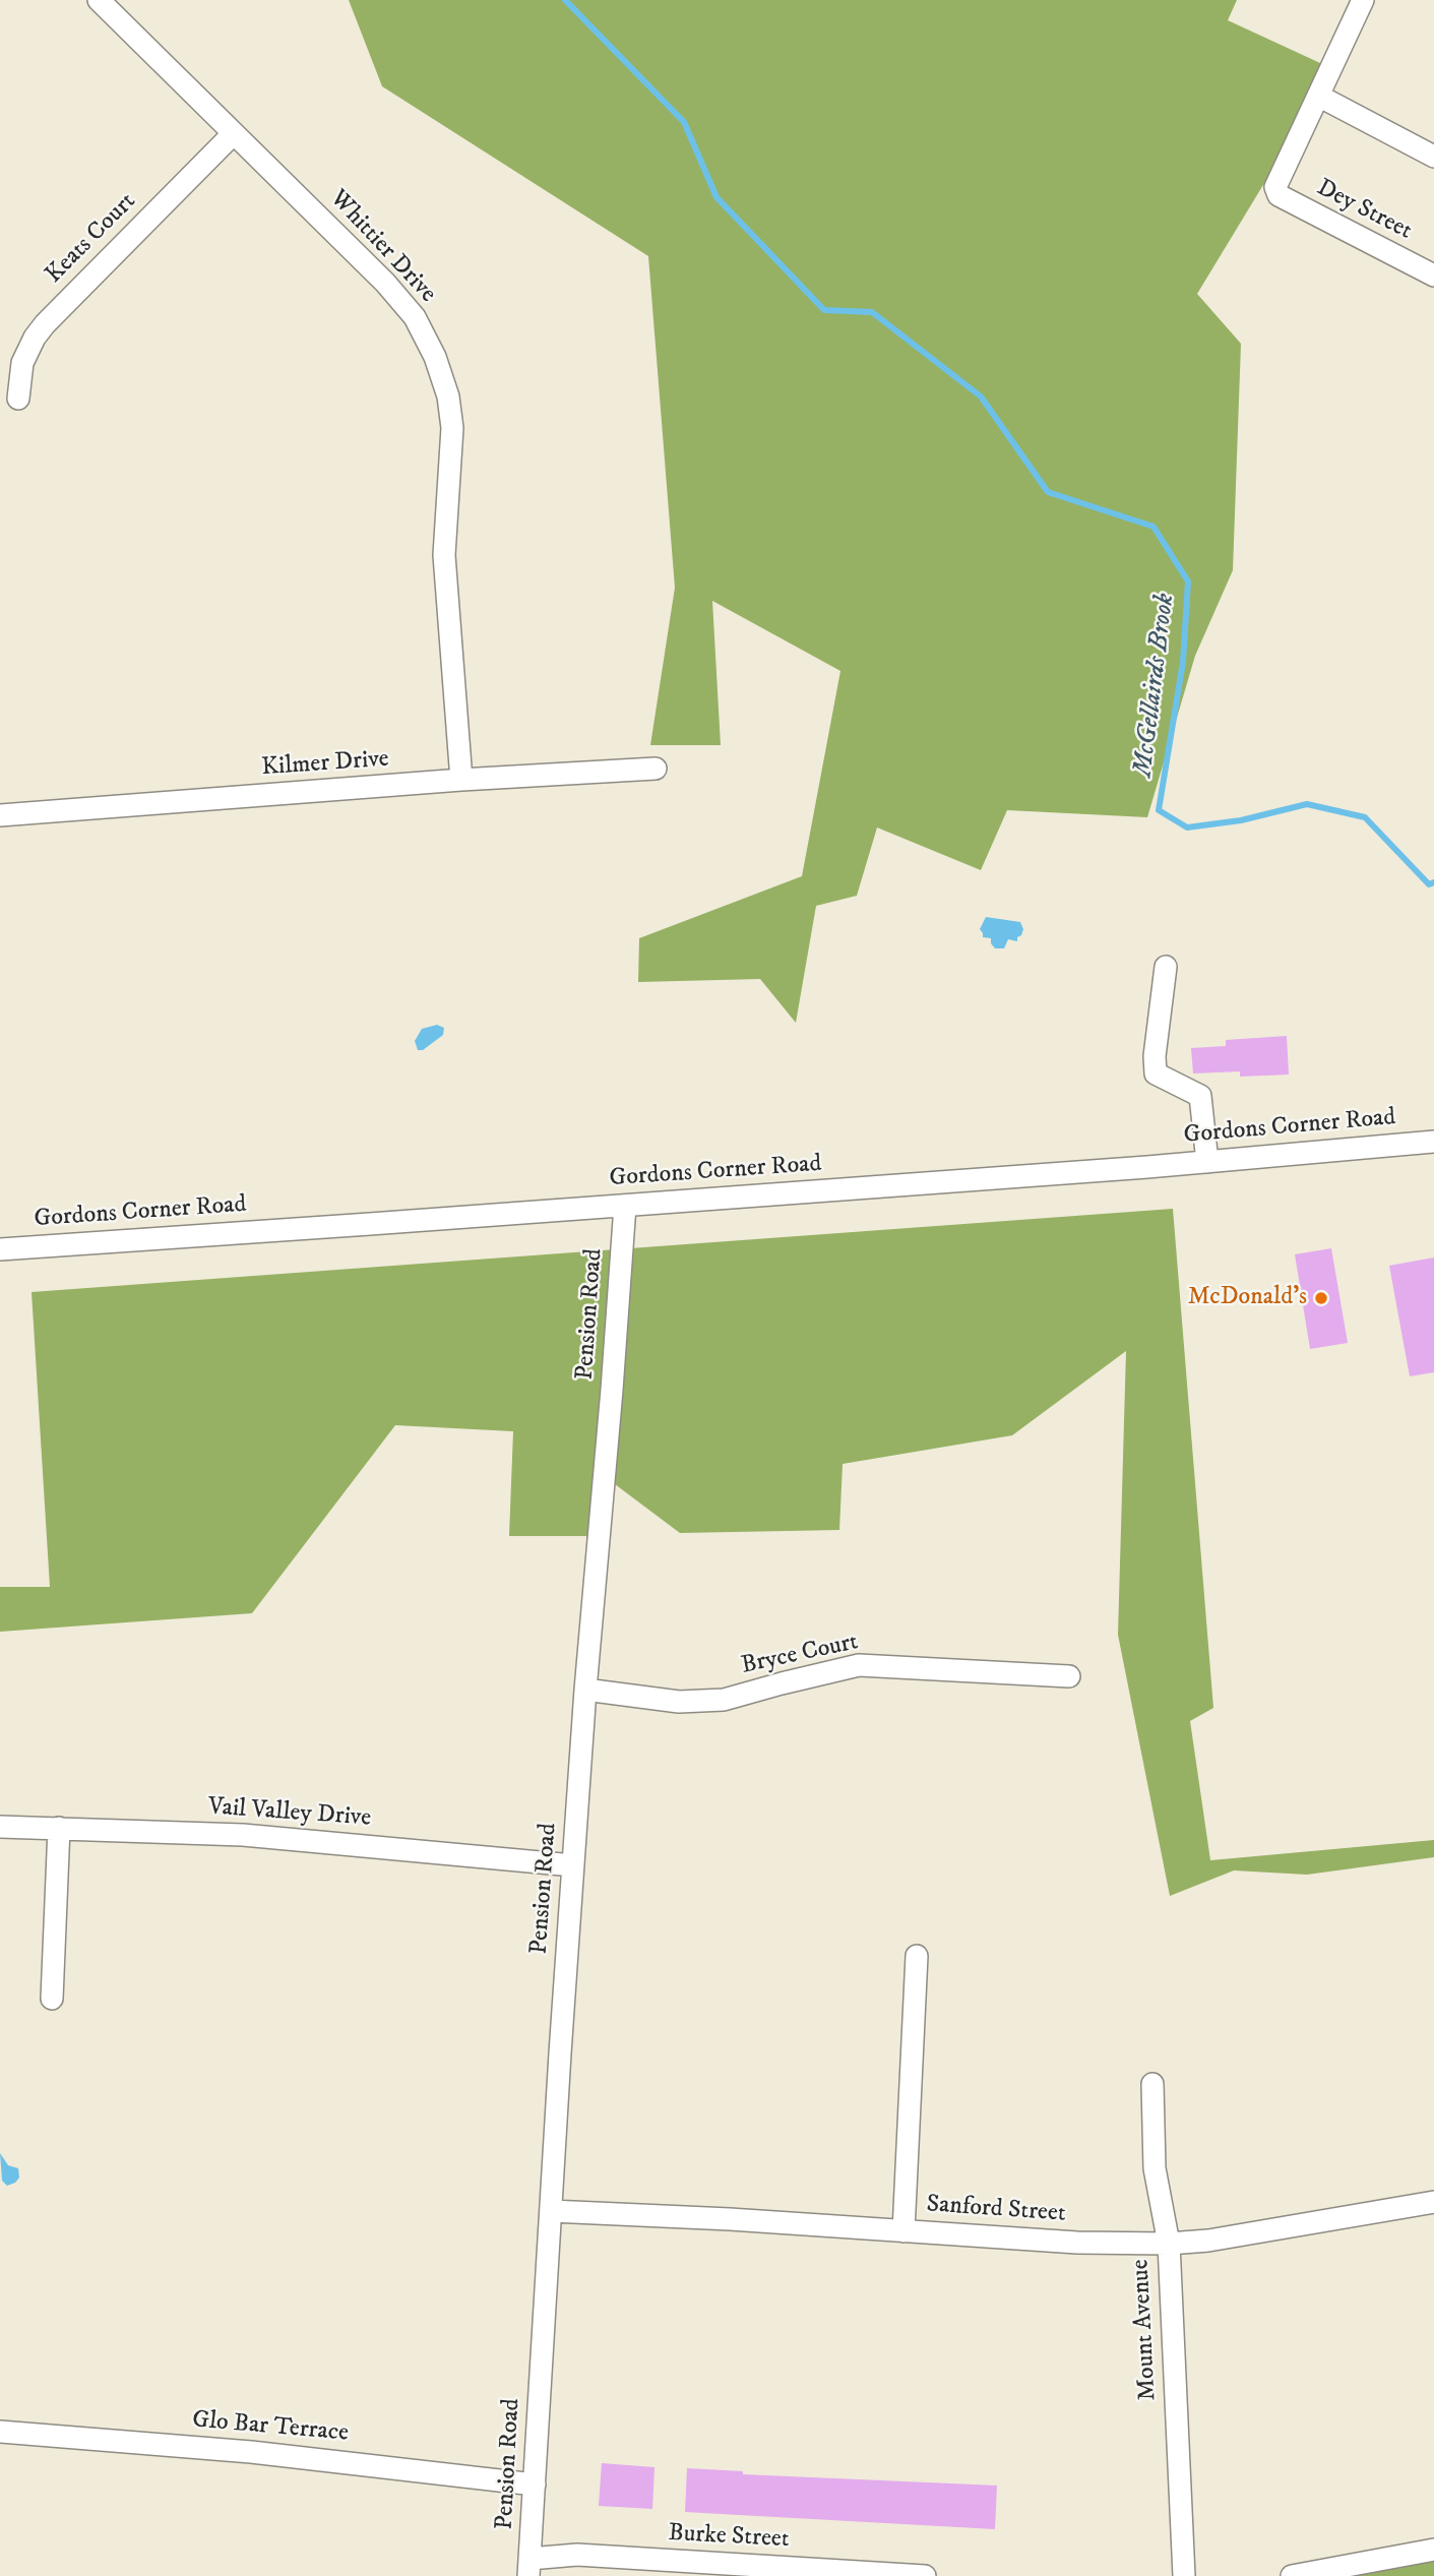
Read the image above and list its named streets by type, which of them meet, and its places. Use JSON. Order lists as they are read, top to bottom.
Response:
{
  "streets": {
    "street": [
      "Dey Street",
      "Keats Court",
      "Whittier Drive",
      "Kilmer Drive",
      "Gordons Corner Road",
      "Pension Road",
      "Bryce Court",
      "Vail Valley Drive",
      "Sanford Street",
      "Mount Avenue",
      "Glo Bar Terrace",
      "Burke Street"
    ]
  },
  "crossings": [
    ["Keats Court", "Whittier Drive"],
    ["Whittier Drive", "Kilmer Drive"],
    ["Gordons Corner Road", "Pension Road"],
    ["Pension Road", "Bryce Court"],
    ["Pension Road", "Vail Valley Drive"],
    ["Pension Road", "Sanford Street"],
    ["Pension Road", "Glo Bar Terrace"],
    ["Pension Road", "Burke Street"],
    ["Sanford Street", "Mount Avenue"]
  ],
  "water": ["McGellairds Brook"],
  "places": ["McDonald's"]
}
